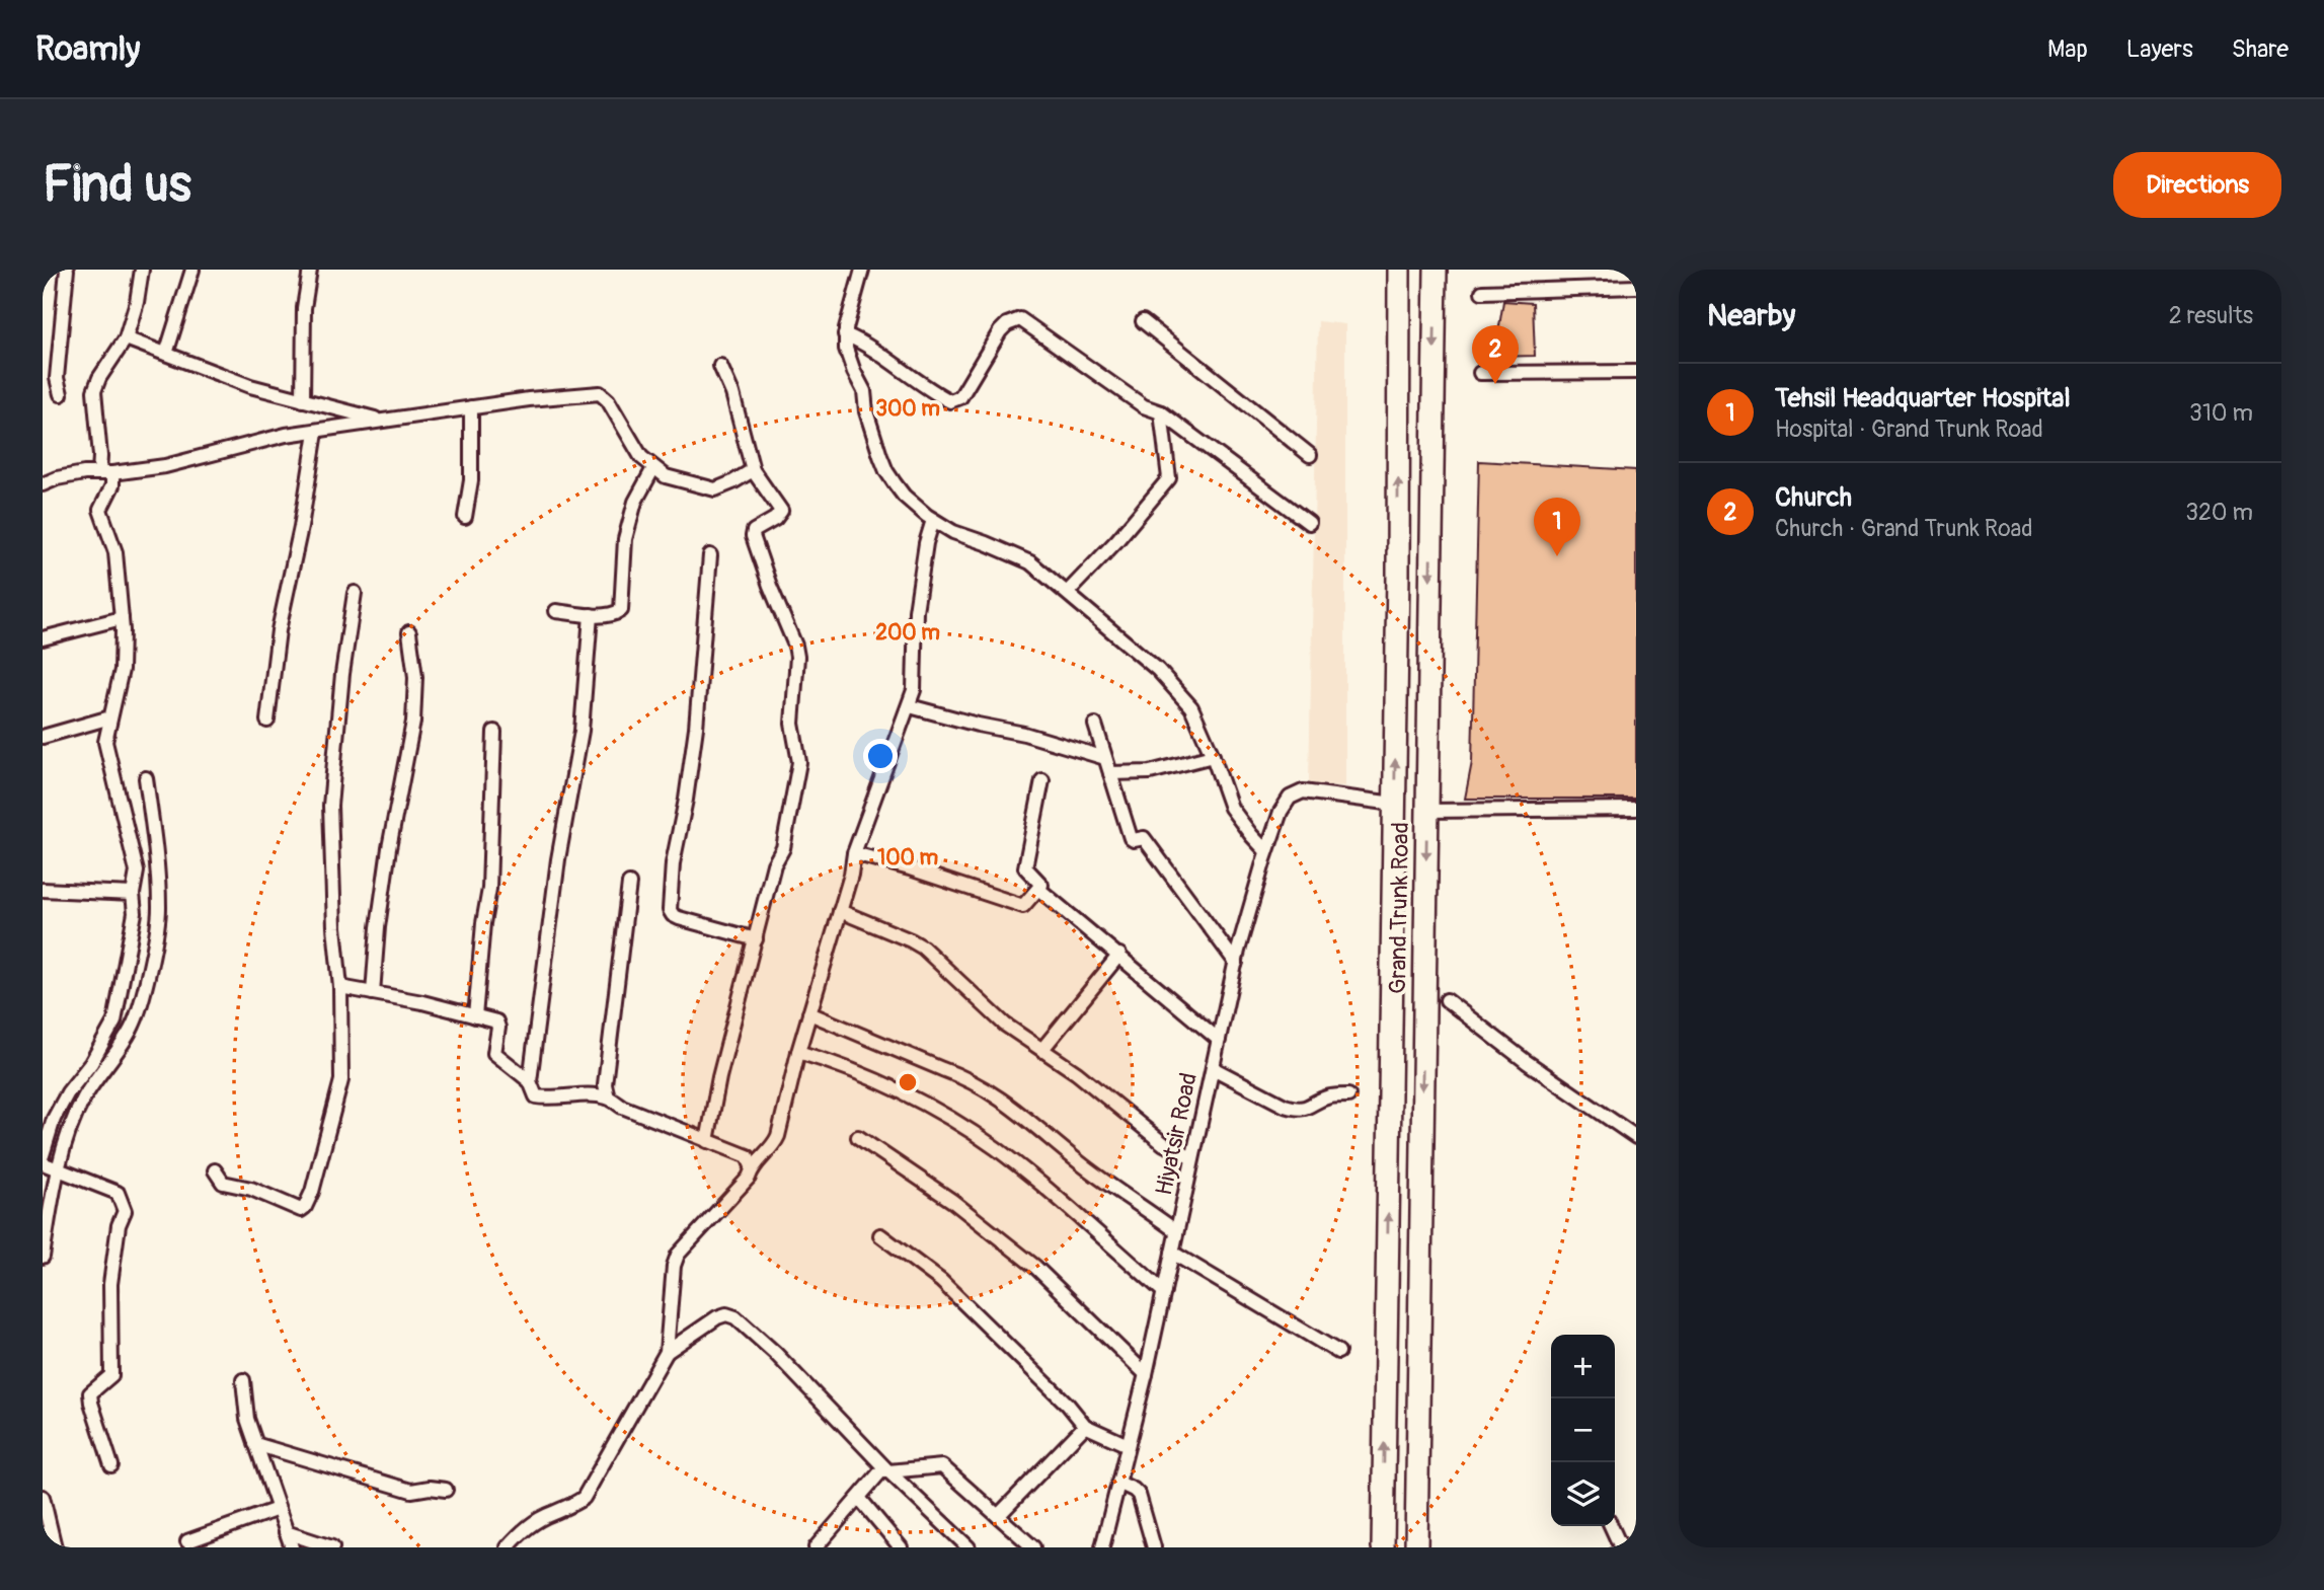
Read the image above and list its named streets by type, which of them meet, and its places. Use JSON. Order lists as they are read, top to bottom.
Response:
{
  "streets": {
    "highway": ["Grand Trunk Road"],
    "street": ["Hiyatsir Road"]
  },
  "crossings": [
    ["Grand Trunk Road", "Hiyatsir Road"]
  ],
  "page": {
    "header": "Roamly",
    "nav": ["Map", "Layers", "Share"],
    "buttons": "Directions",
    "title": "Find us",
    "heading": ["Nearby", "2 results"],
    "pins": ["2", "1"],
    "list": [
      {
        "mark": "1",
        "name": "Tehsil Headquarter Hospital",
        "note": "Hospital · Grand Trunk Road",
        "value": "310 m"
      },
      {
        "mark": "2",
        "name": "Church",
        "note": "Church · Grand Trunk Road",
        "value": "320 m"
      }
    ],
    "map_buttons": ["+", "−"]
  },
  "rings": ["300 m", "200 m", "100 m"]
}
